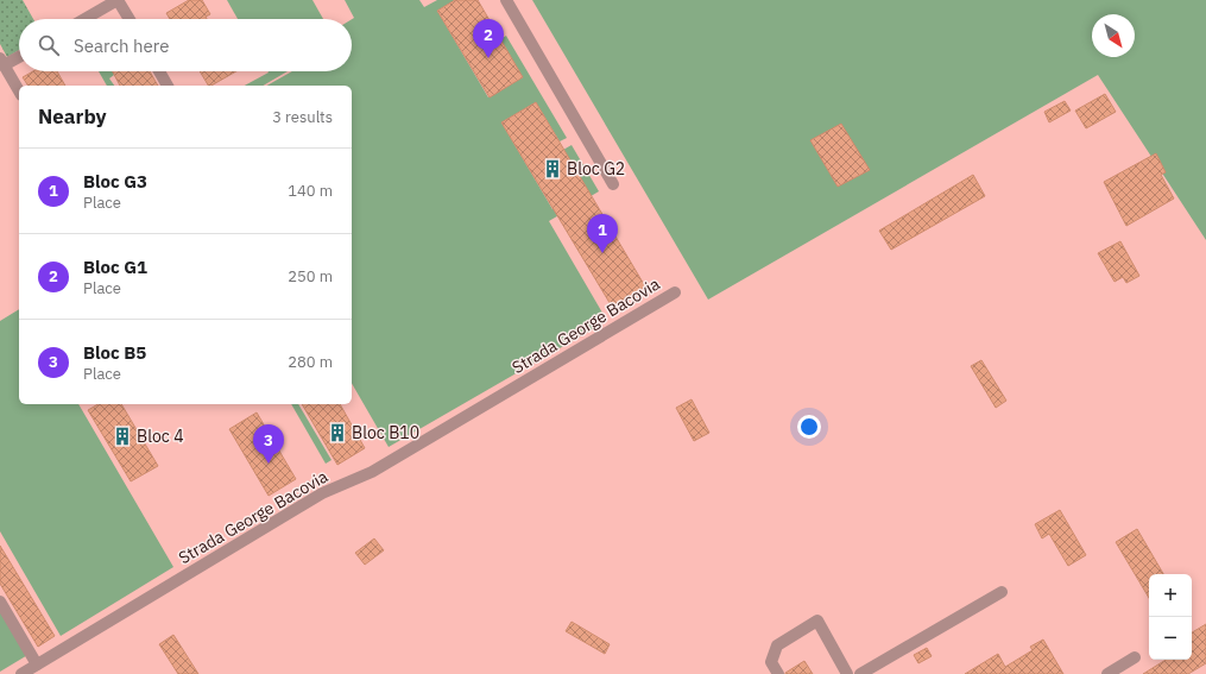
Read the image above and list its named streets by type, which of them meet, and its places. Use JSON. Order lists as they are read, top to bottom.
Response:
{
  "streets": {
    "street": ["Strada George Bacovia"]
  },
  "places": {
    "building": ["Bloc G2", "Bloc B10", "Bloc 4"]
  },
  "north": "bottom right",
  "page": {
    "pins": ["2", "1", "3"],
    "search": "Search here",
    "heading": ["Nearby", "3 results"],
    "list": [
      {
        "mark": "1",
        "name": "Bloc G3",
        "note": "Place",
        "value": "140 m"
      },
      {
        "mark": "2",
        "name": "Bloc G1",
        "note": "Place",
        "value": "250 m"
      },
      {
        "mark": "3",
        "name": "Bloc B5",
        "note": "Place",
        "value": "280 m"
      }
    ],
    "map_buttons": ["+", "−"]
  }
}
